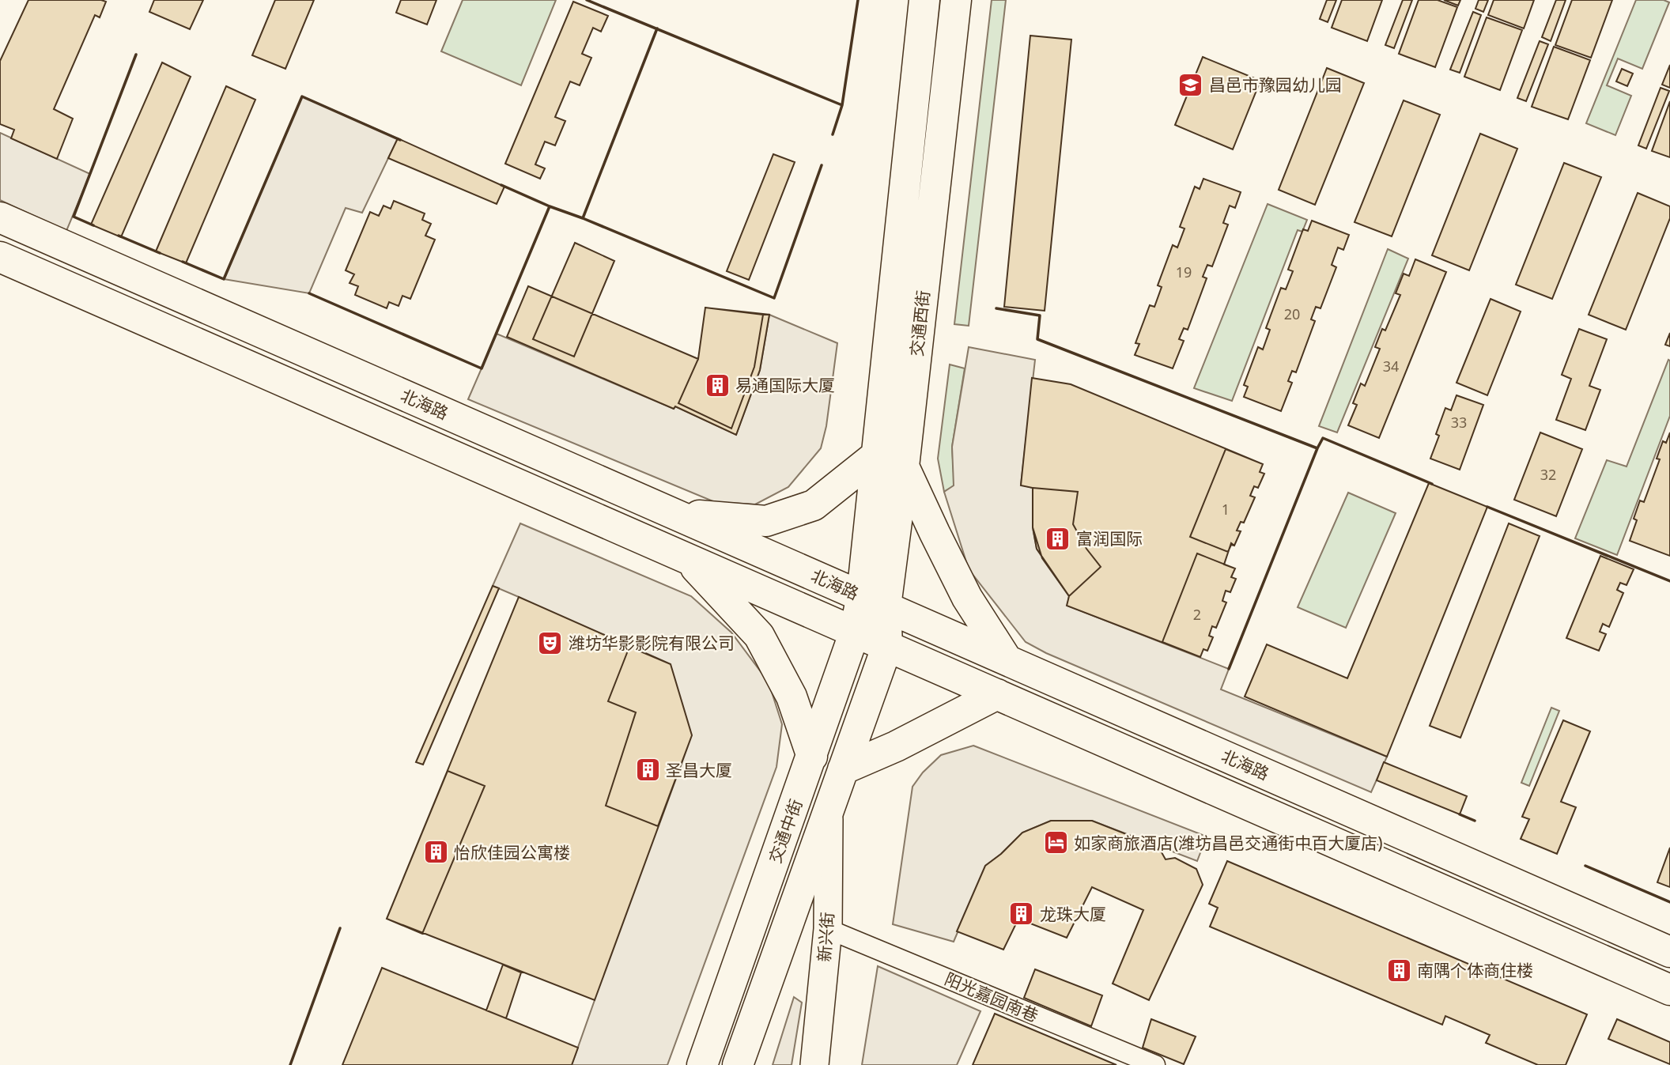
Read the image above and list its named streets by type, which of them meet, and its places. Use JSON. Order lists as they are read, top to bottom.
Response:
{
  "streets": {
    "main road": ["交通西街", "北海路", "交通中街"],
    "street": ["新兴街", "阳光嘉园南巷"]
  },
  "crossings": [
    ["交通西街", "北海路"],
    ["交通西街", "交通中街"],
    ["北海路", "交通中街"],
    ["交通中街", "新兴街"],
    ["新兴街", "阳光嘉园南巷"]
  ],
  "places": {
    "school or university": ["昌邑市豫园幼儿园"],
    "building": [
      "易通国际大厦",
      "富润国际",
      "圣昌大厦",
      "怡欣佳园公寓楼",
      "龙珠大厦",
      "南隅个体商住楼"
    ],
    "theatre": ["潍坊华影影院有限公司"],
    "hotel": ["如家商旅酒店(潍坊昌邑交通街中百大厦店)"]
  },
  "house_numbers": [
    "19",
    "20",
    "34",
    "33",
    "32",
    "1",
    "2"
  ]
}
